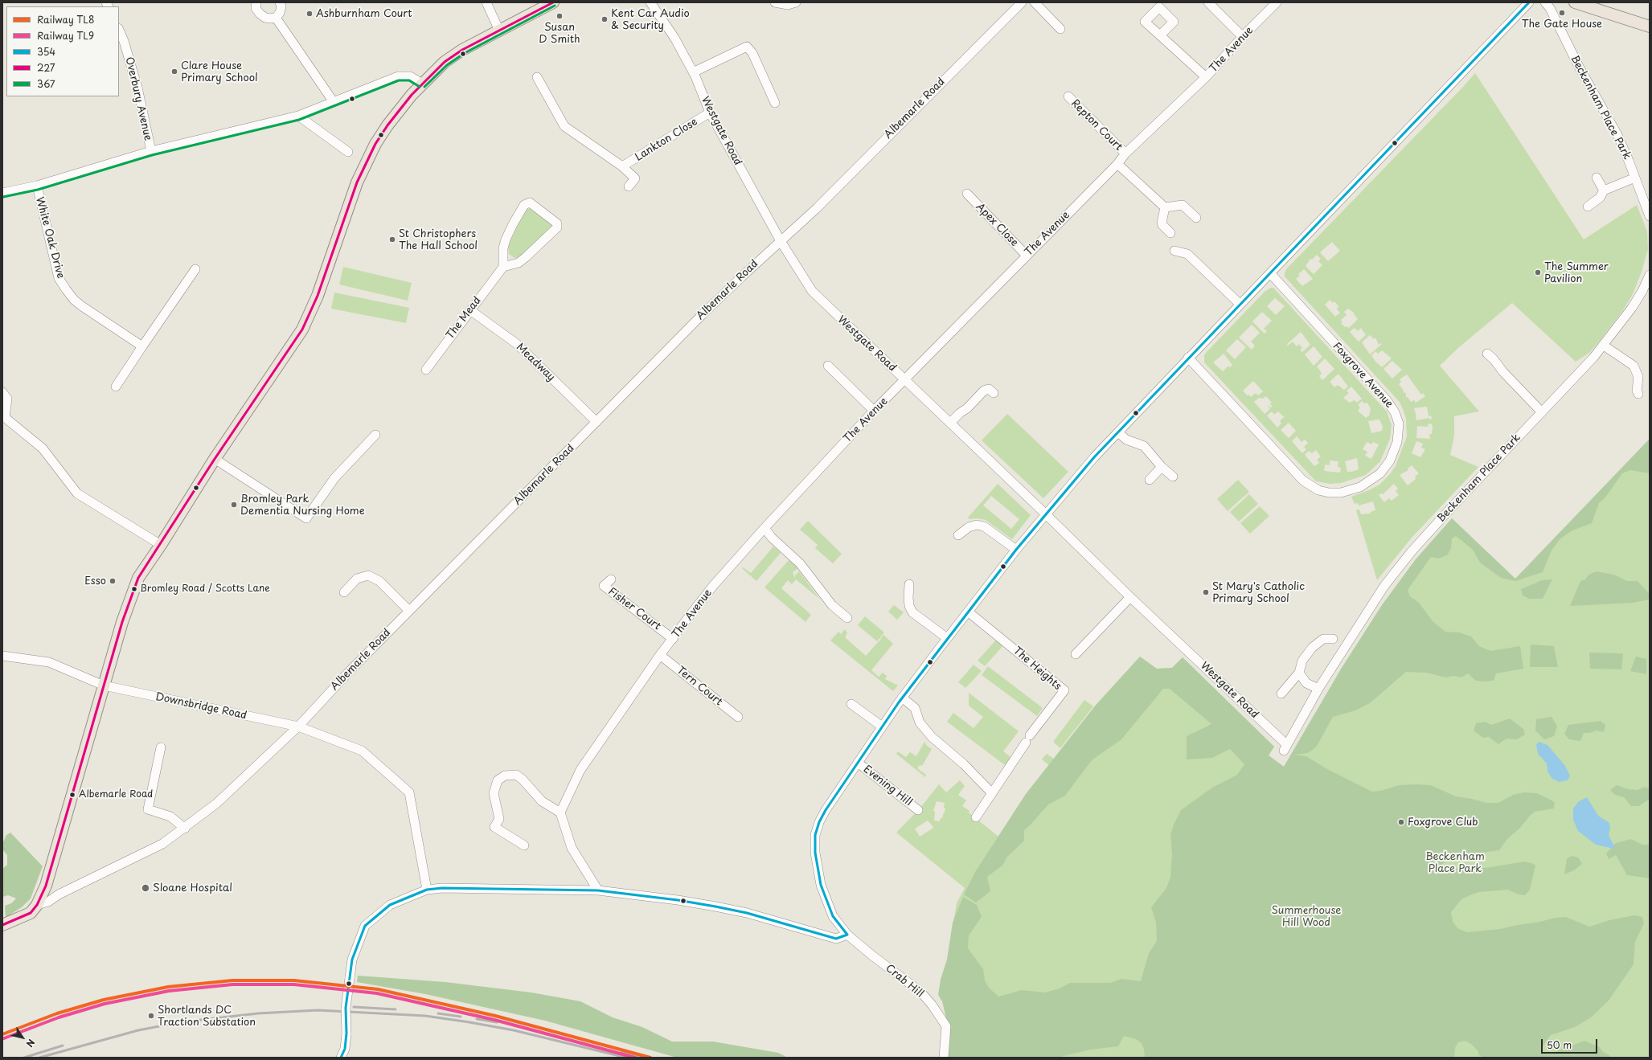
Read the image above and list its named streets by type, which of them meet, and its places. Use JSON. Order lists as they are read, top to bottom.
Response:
{
  "streets": {
    "street": [
      "The Avenue",
      "Overbury Avenue",
      "Beckenham Place Park",
      "Albemarle Road",
      "Repton Court",
      "Westgate Road",
      "Lankton Close",
      "Apex Close",
      "White Oak Drive",
      "The Mead",
      "Meadway",
      "Foxgrove Avenue",
      "Fisher Court",
      "The Heights",
      "Tern Court",
      "Downsbridge Road",
      "Evening Hill",
      "Crab Hill"
    ]
  },
  "crossings": [
    ["The Avenue", "Repton Court"],
    ["The Avenue", "Westgate Road"],
    ["The Avenue", "Apex Close"],
    ["The Avenue", "Fisher Court"],
    ["The Avenue", "Tern Court"],
    ["Beckenham Place Park", "Westgate Road"],
    ["Albemarle Road", "Westgate Road"],
    ["Albemarle Road", "Meadway"],
    ["Albemarle Road", "Downsbridge Road"],
    ["Westgate Road", "Lankton Close"],
    ["Westgate Road", "Crab Hill"],
    ["The Mead", "Meadway"],
    ["Foxgrove Avenue", "Crab Hill"],
    ["The Heights", "Crab Hill"],
    ["Evening Hill", "Crab Hill"]
  ],
  "parks": ["Beckenham Place Park", "Summerhouse Hill Wood"],
  "places": [
    "The Gate House",
    "Ashburnham Court",
    "Susan D Smith",
    "Kent Car Audio & Security",
    "Clare House Primary School",
    "St Christophers The Hall School",
    "The Summer Pavilion",
    "Bromley Park Dementia Nursing Home",
    "Esso",
    "Bromley Road / Scotts Lane",
    "St Mary's Catholic Primary School",
    "Albemarle Road",
    "Foxgrove Club",
    "Sloane Hospital",
    "Shortlands DC Traction Substation"
  ],
  "lines": [
    "transit line 354",
    "transit line 227",
    "transit line 367",
    "rail line TL8",
    "rail line TL9"
  ],
  "legend": [
    "Railway TL8",
    "Railway TL9",
    "354",
    "227",
    "367"
  ],
  "scale_bar": "50 m",
  "north": "bottom right"
}
